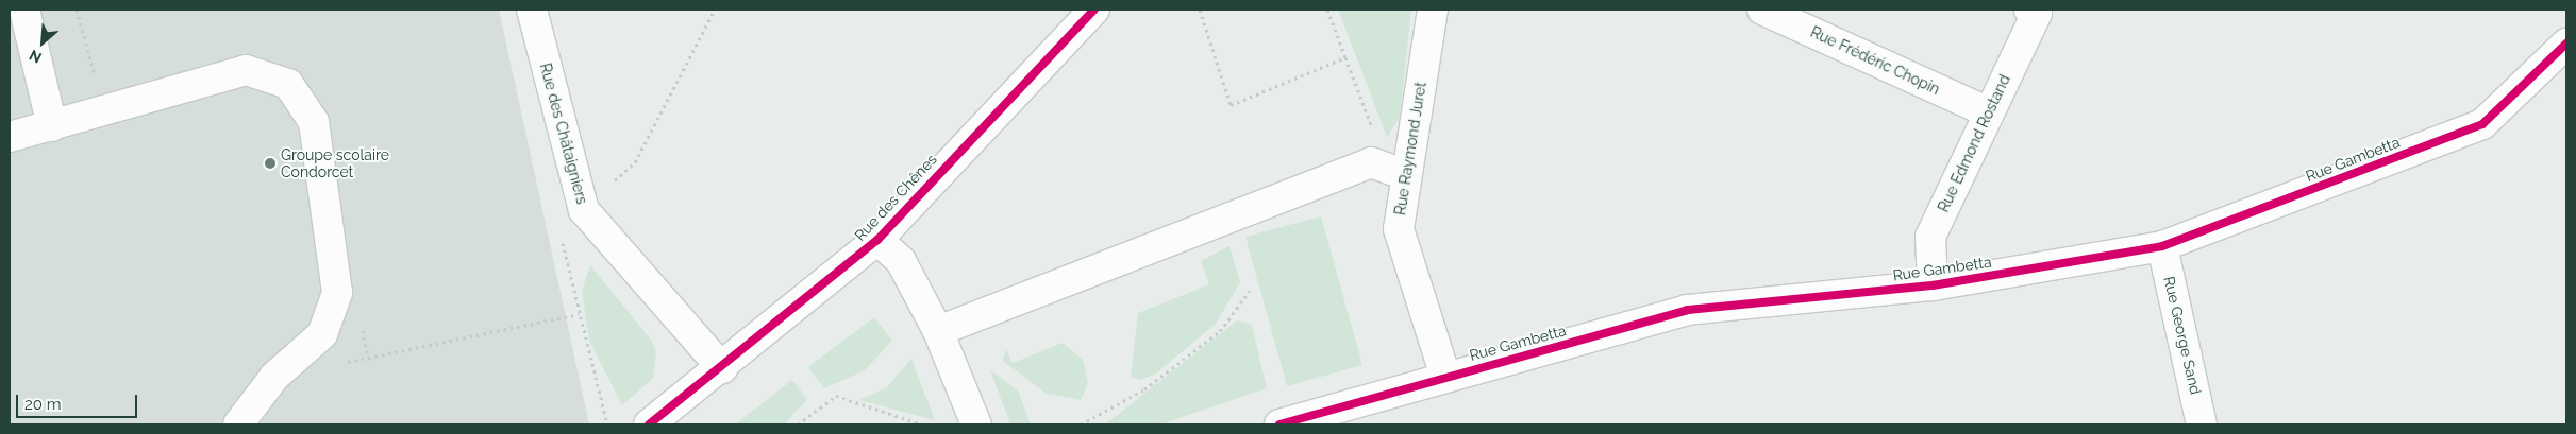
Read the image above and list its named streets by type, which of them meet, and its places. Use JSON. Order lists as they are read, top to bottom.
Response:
{
  "streets": {
    "street": [
      "Rue Frédéric Chopin",
      "Rue des Châtaigniers",
      "Rue Edmond Rostand",
      "Rue Raymond Juret",
      "Rue Gambetta",
      "Rue des Chênes",
      "Rue George Sand"
    ]
  },
  "crossings": [
    ["Rue Frédéric Chopin", "Rue Edmond Rostand"],
    ["Rue des Châtaigniers", "Rue des Chênes"],
    ["Rue Edmond Rostand", "Rue Gambetta"],
    ["Rue Raymond Juret", "Rue Gambetta"],
    ["Rue Gambetta", "Rue George Sand"]
  ],
  "places": ["Groupe scolaire Condorcet"],
  "scale_bar": "20 m",
  "north": "bottom left"
}
